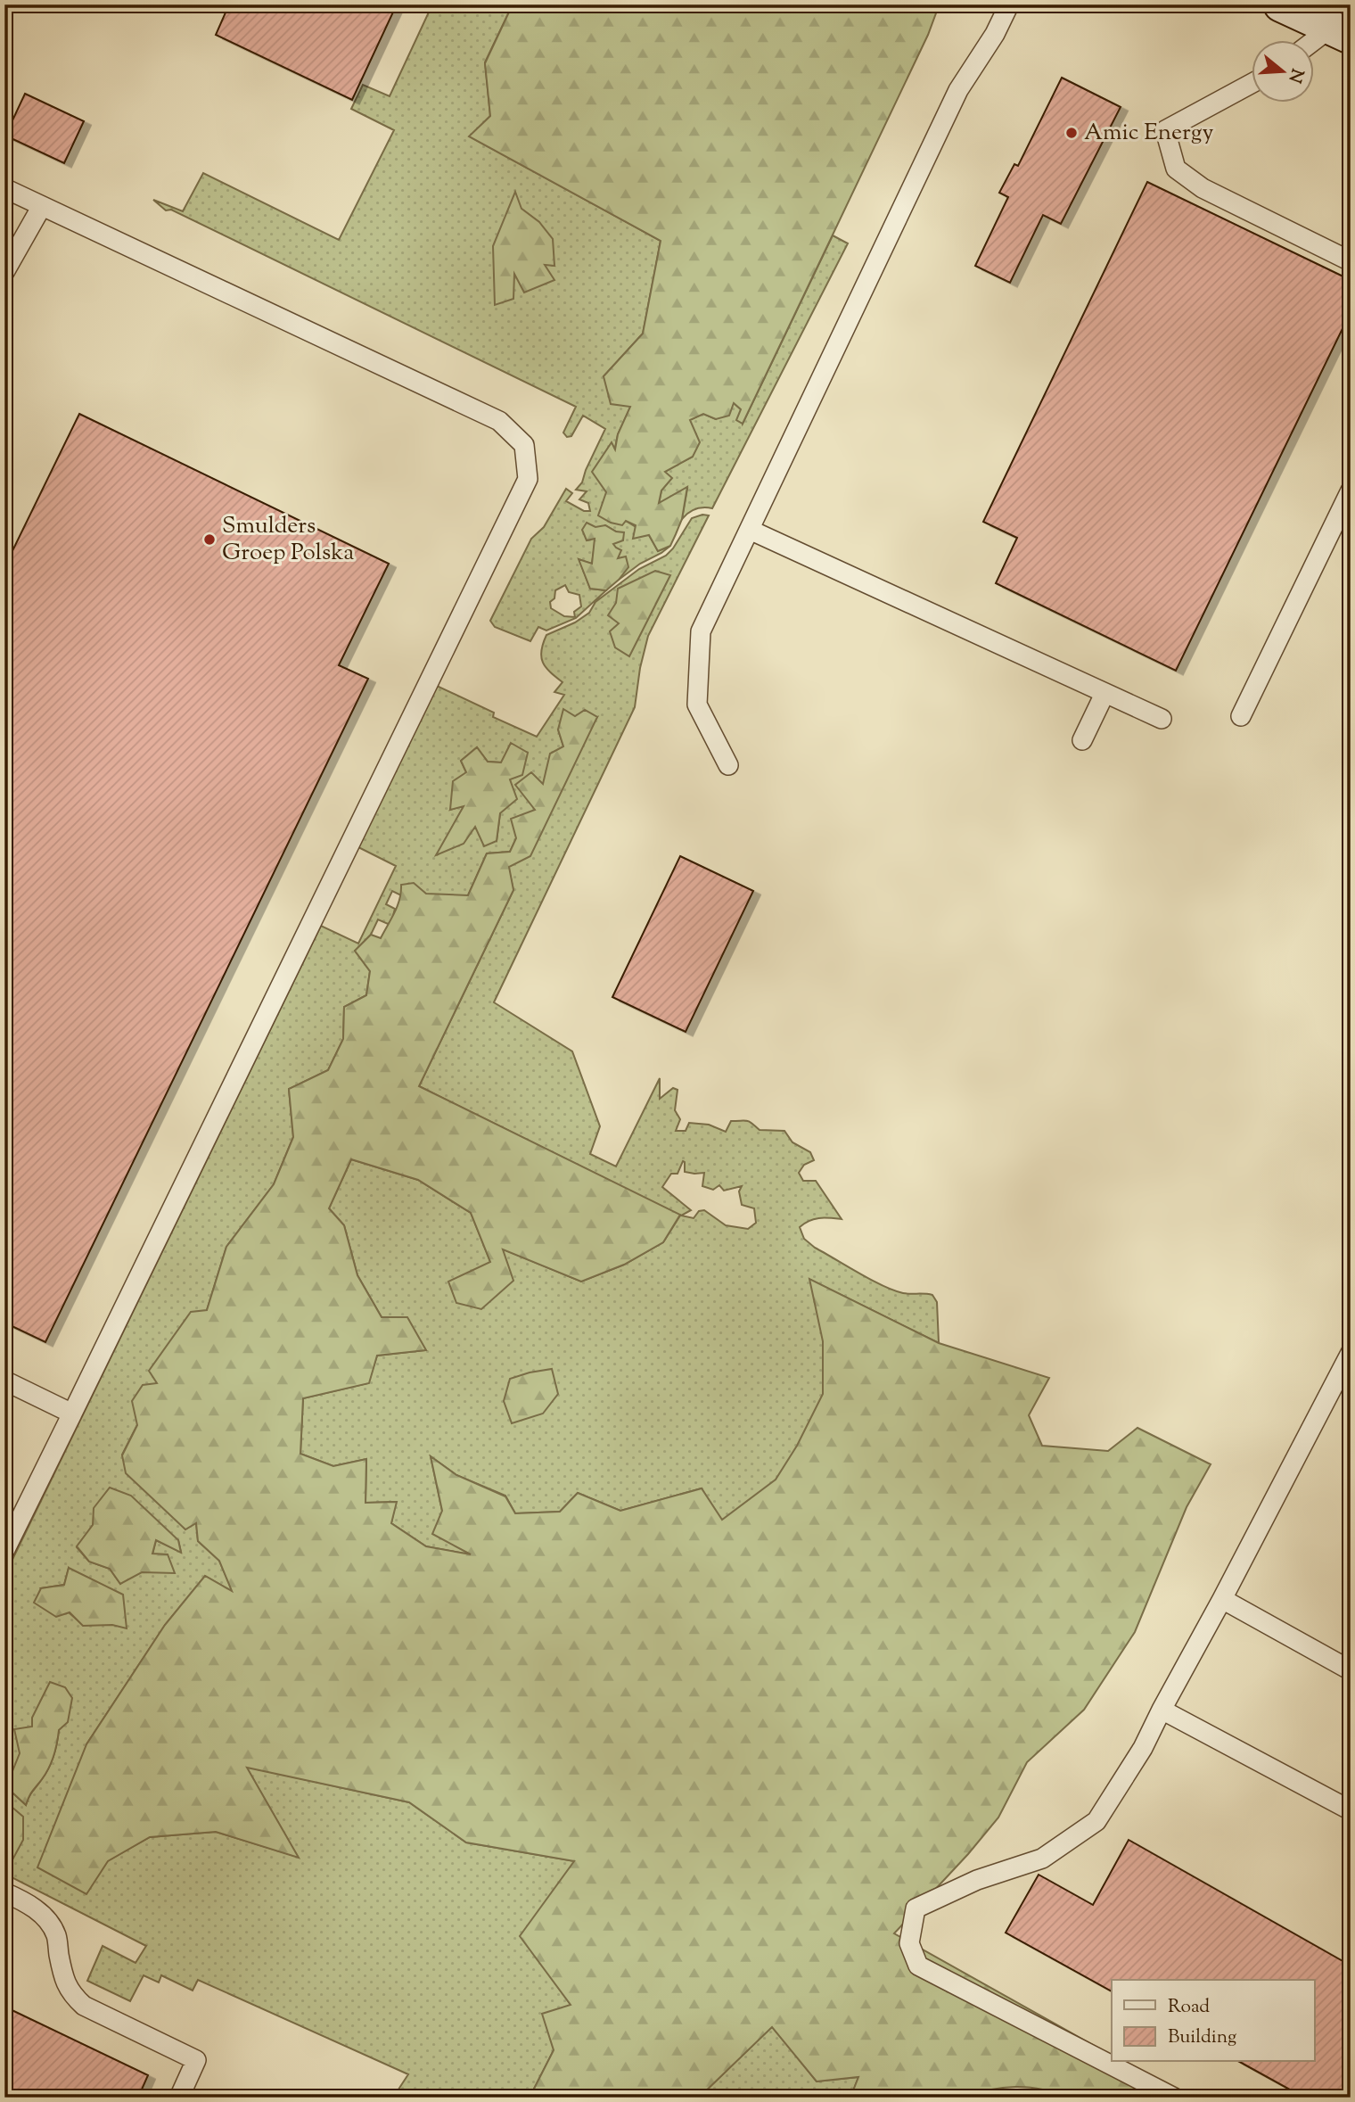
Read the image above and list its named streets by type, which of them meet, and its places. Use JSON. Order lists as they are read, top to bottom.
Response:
{
  "places": ["Amic Energy", "Smulders Groep Polska"],
  "legend": ["Road", "Building"],
  "north": "right"
}
